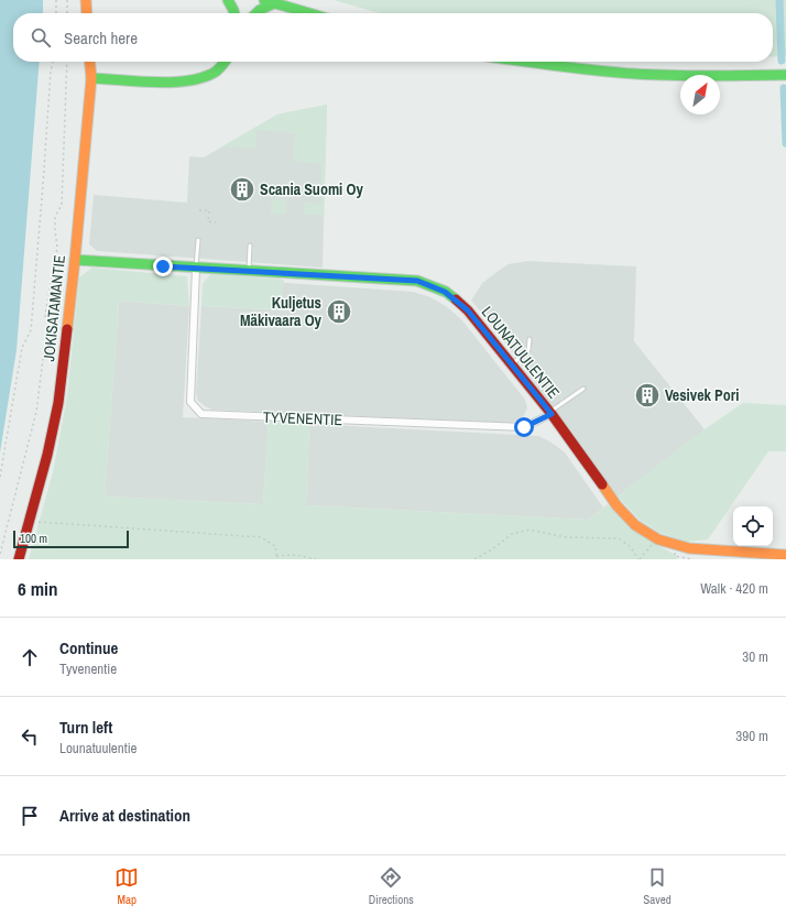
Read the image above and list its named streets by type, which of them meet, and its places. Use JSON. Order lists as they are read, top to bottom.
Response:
{
  "streets": {
    "main road": ["JOKISATAMANTIE", "LOUNATUULENTIE"],
    "street": ["TYVENENTIE"]
  },
  "crossings": [
    ["JOKISATAMANTIE", "LOUNATUULENTIE"],
    ["LOUNATUULENTIE", "TYVENENTIE"]
  ],
  "places": {
    "building": ["Scania Suomi Oy", "Kuljetus Mäkivaara Oy", "Vesivek Pori"]
  },
  "scale_bar": "100 m",
  "north": "top right",
  "page": {
    "search": "Search here",
    "scale": "100 m",
    "heading": ["6 min", "Walk · 420 m"],
    "list": [
      ["Continue", "Tyvenentie", "30 m"],
      ["Turn left", "Lounatuulentie", "390 m"],
      "Arrive at destination"
    ],
    "nav": ["Map", "Directions", "Saved"]
  }
}
